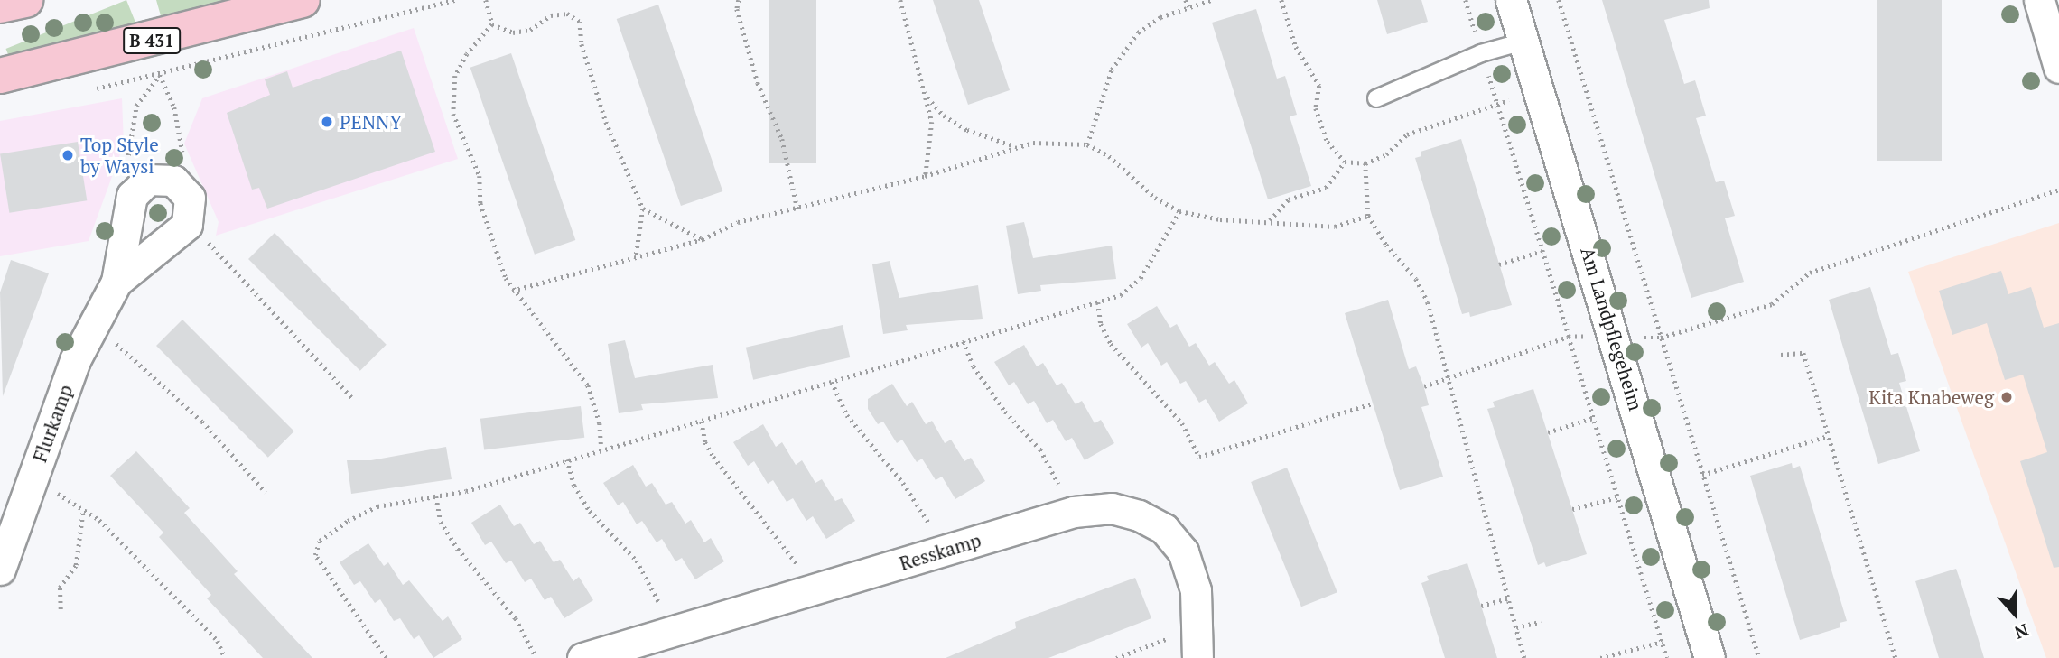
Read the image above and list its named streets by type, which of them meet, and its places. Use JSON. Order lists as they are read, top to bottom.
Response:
{
  "streets": {
    "main road": ["B 431"],
    "street": ["Am Landpflegeheim", "Flurkamp", "Resskamp"]
  },
  "places": ["PENNY", "Top Style by Waysi", "Kita Knabeweg"],
  "north": "bottom"
}
